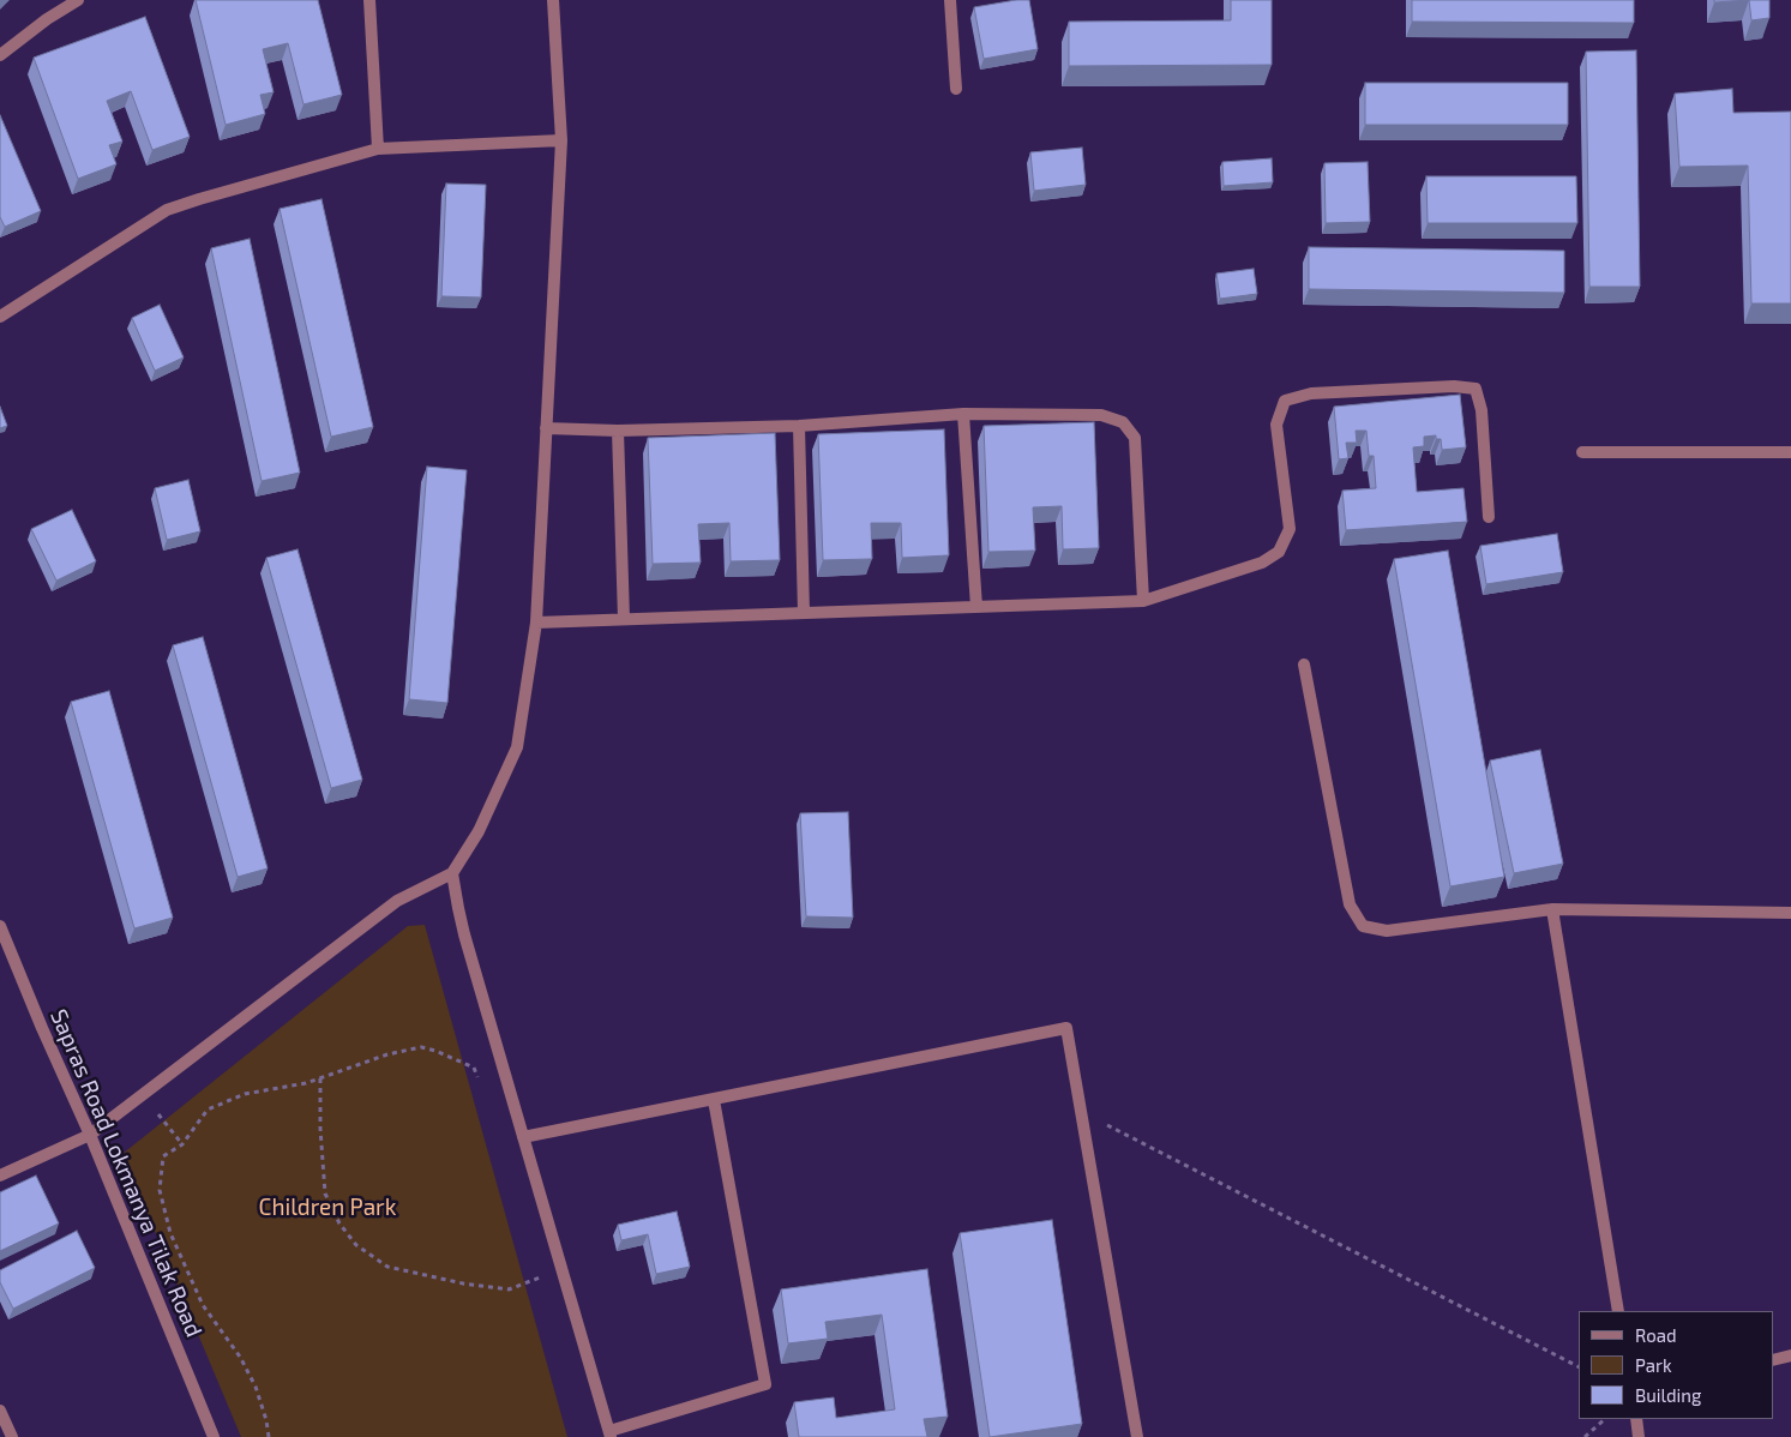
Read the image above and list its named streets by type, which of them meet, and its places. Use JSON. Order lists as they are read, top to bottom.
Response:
{
  "streets": {
    "street": ["Sapras Road Lokmanya Tilak Road"]
  },
  "parks": ["Children Park"],
  "legend": ["Road", "Park", "Building"]
}
